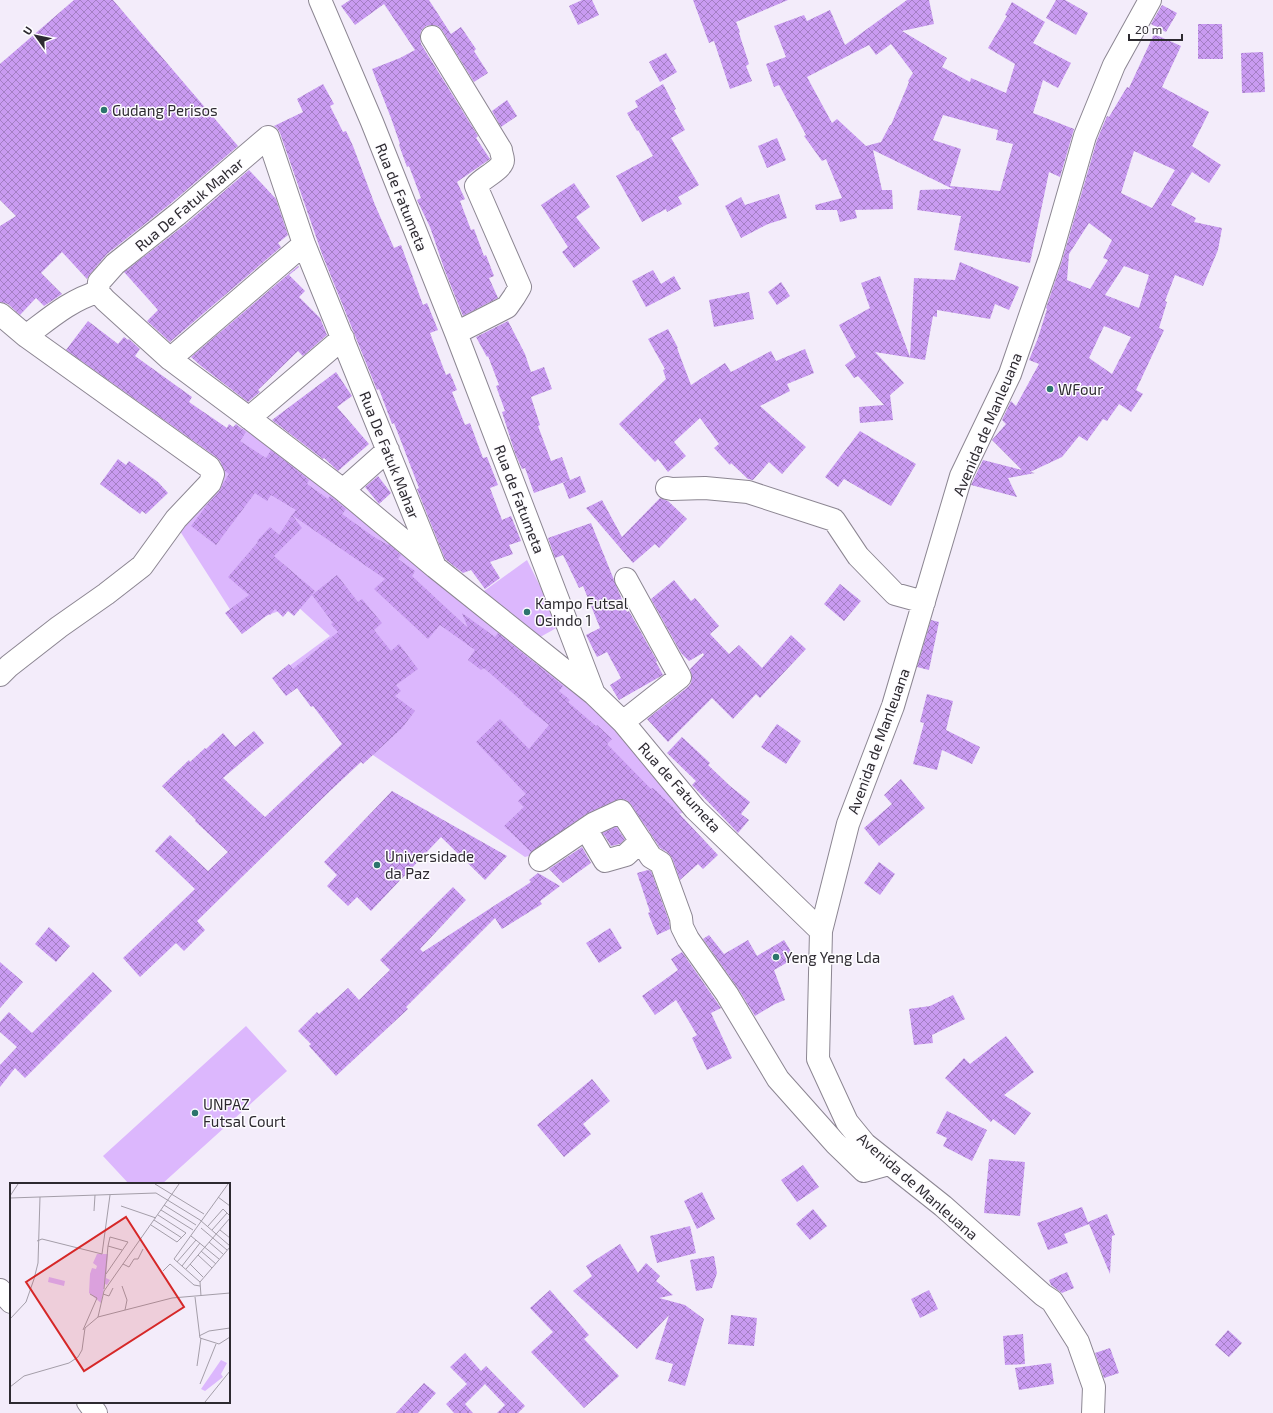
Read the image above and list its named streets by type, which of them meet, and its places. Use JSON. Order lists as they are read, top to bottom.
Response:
{
  "streets": {
    "street": ["Rua de Fatumeta", "Rua De Fatuk Mahar", "Avenida de Manleuana"]
  },
  "crossings": [
    ["Rua de Fatumeta", "Rua De Fatuk Mahar"],
    ["Rua de Fatumeta", "Avenida de Manleuana"]
  ],
  "places": [
    "Gudang Perisos",
    "WFour",
    "Kampo Futsal Osindo 1",
    "Universidade da Paz",
    "Yeng Yeng Lda",
    "UNPAZ Futsal Court"
  ],
  "scale_bar": "20 m",
  "north": "top left"
}
